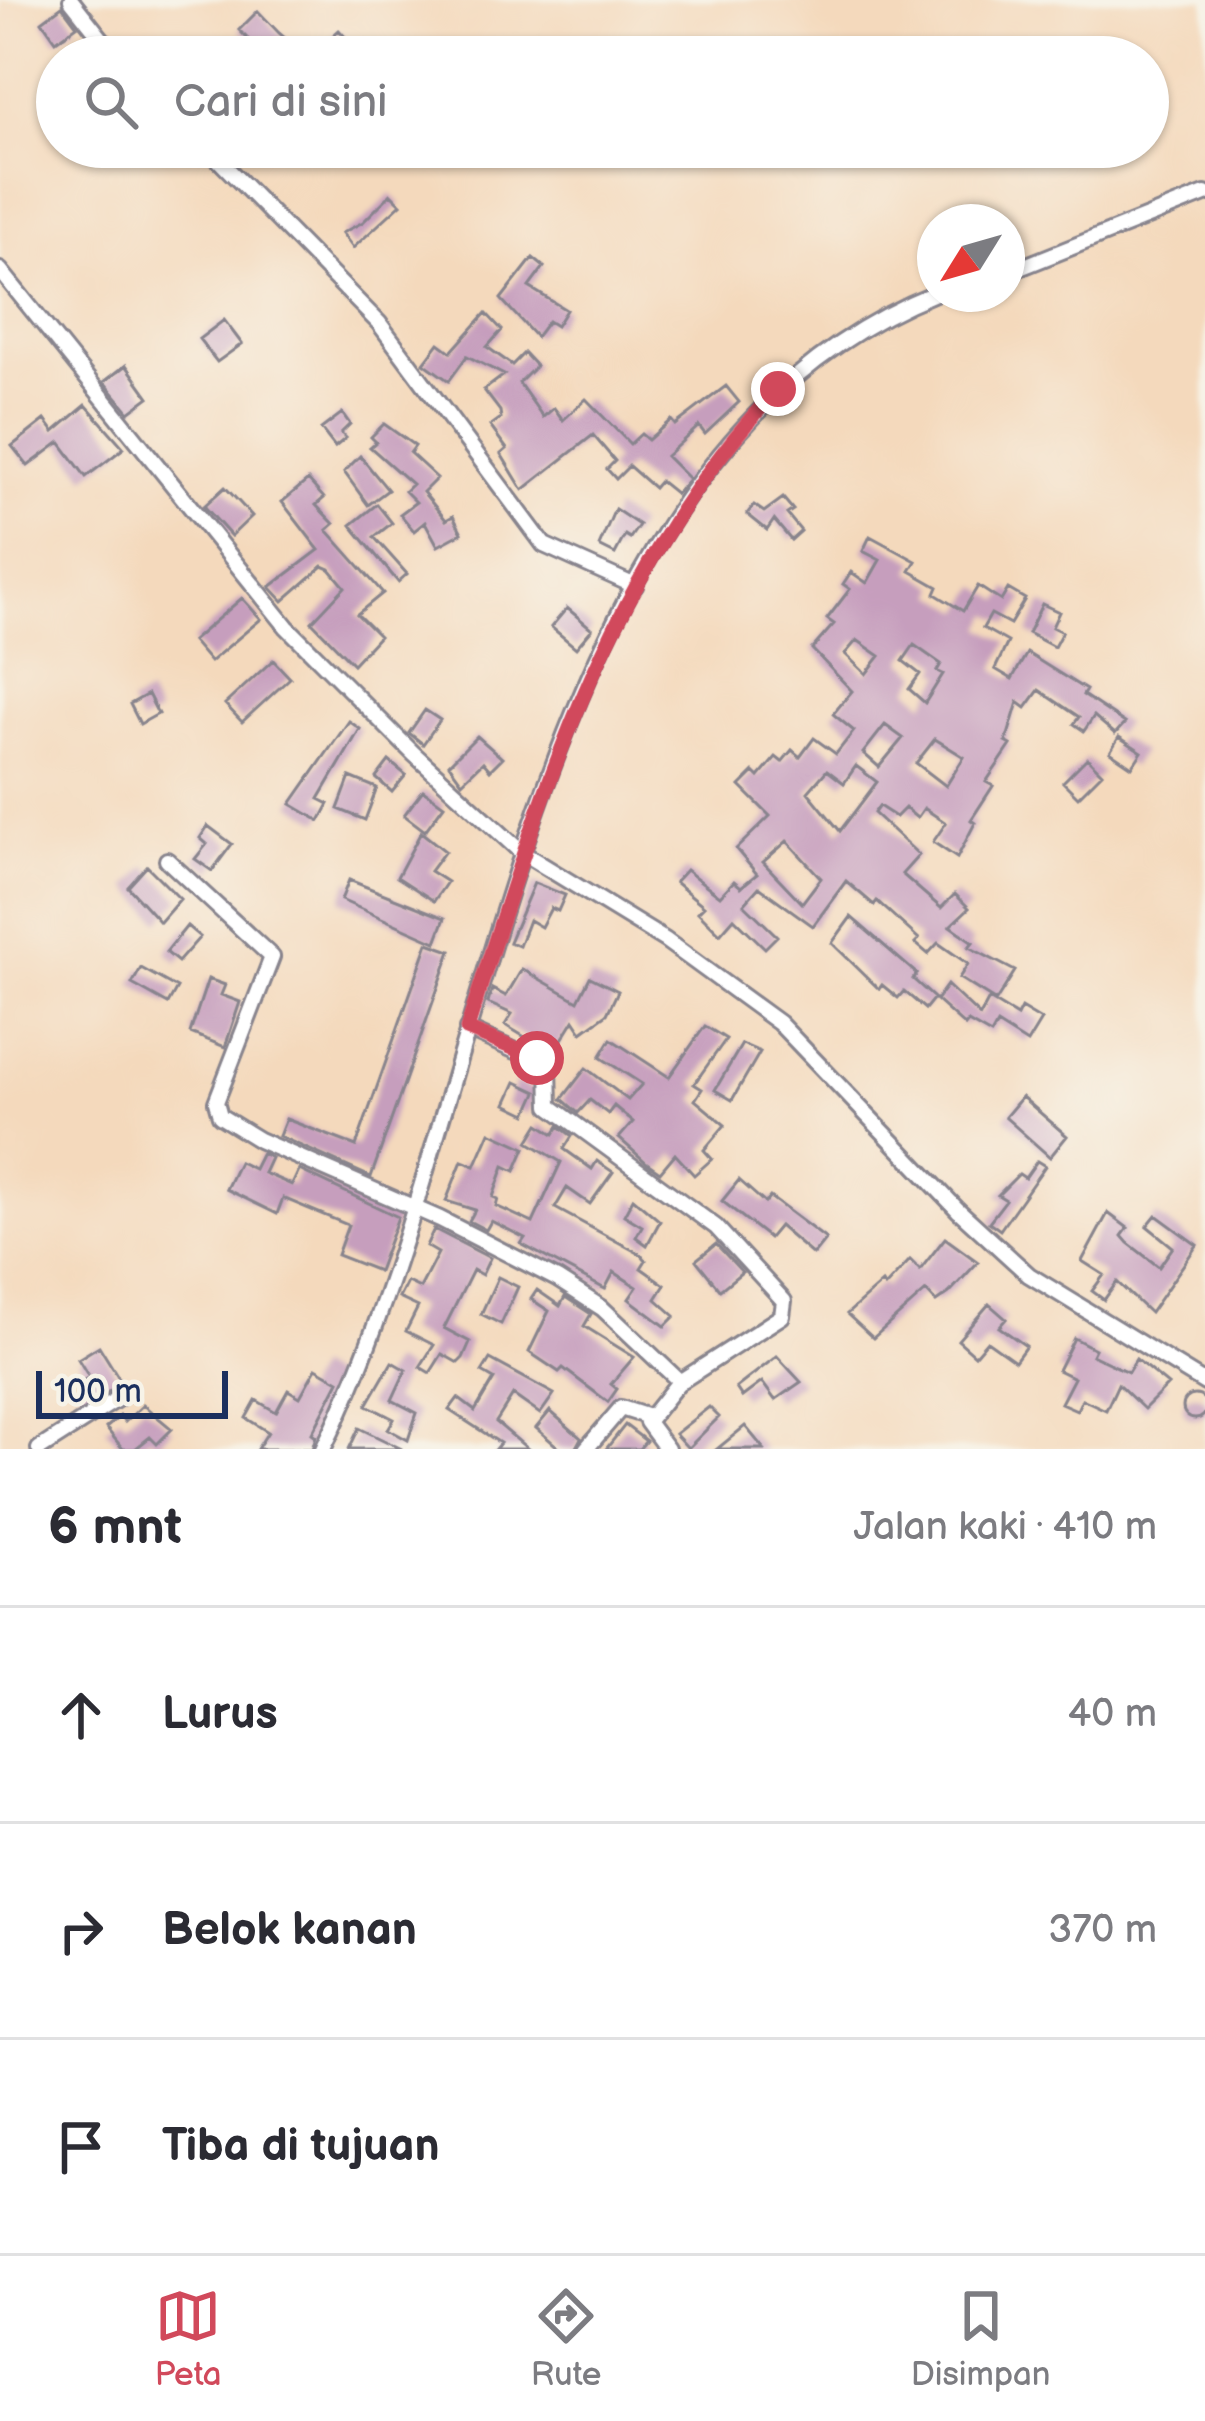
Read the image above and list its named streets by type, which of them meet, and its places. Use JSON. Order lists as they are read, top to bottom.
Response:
{
  "scale_bar": "100 m",
  "north": "bottom left",
  "page": {
    "search": "Cari di sini",
    "scale": "100 m",
    "heading": ["6 mnt", "Jalan kaki · 410 m"],
    "list": [
      ["Lurus", "40 m"],
      ["Belok kanan", "370 m"],
      "Tiba di tujuan"
    ],
    "nav": ["Peta", "Rute", "Disimpan"]
  }
}
